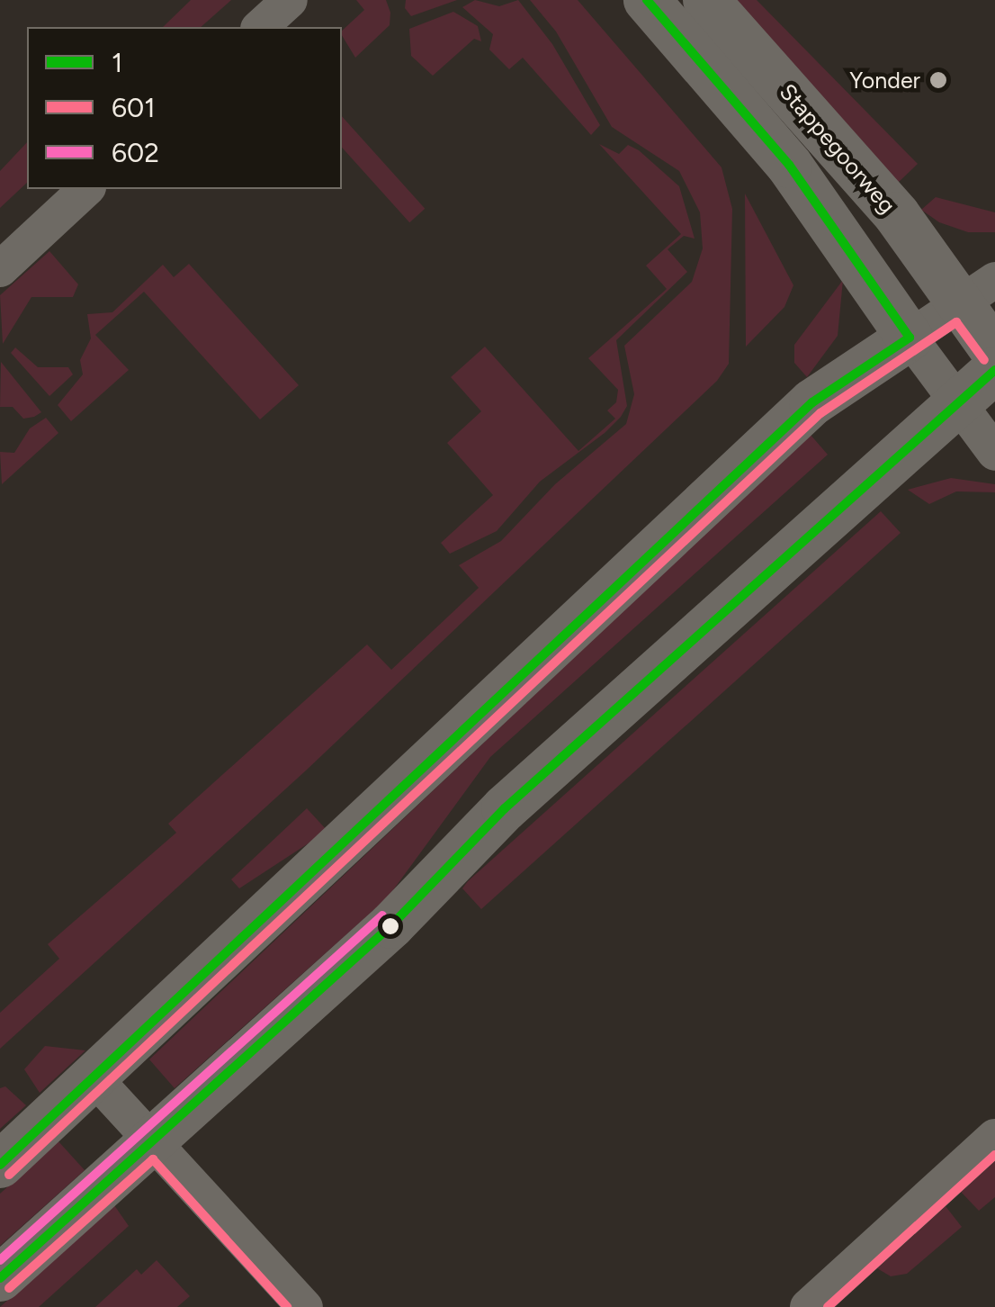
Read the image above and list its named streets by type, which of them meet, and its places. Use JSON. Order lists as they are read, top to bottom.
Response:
{
  "streets": {
    "street": ["Stappegoorweg"]
  },
  "places": ["Yonder"],
  "lines": ["transit line 1", "transit line 601", "transit line 602"],
  "legend": ["1", "601", "602"]
}
